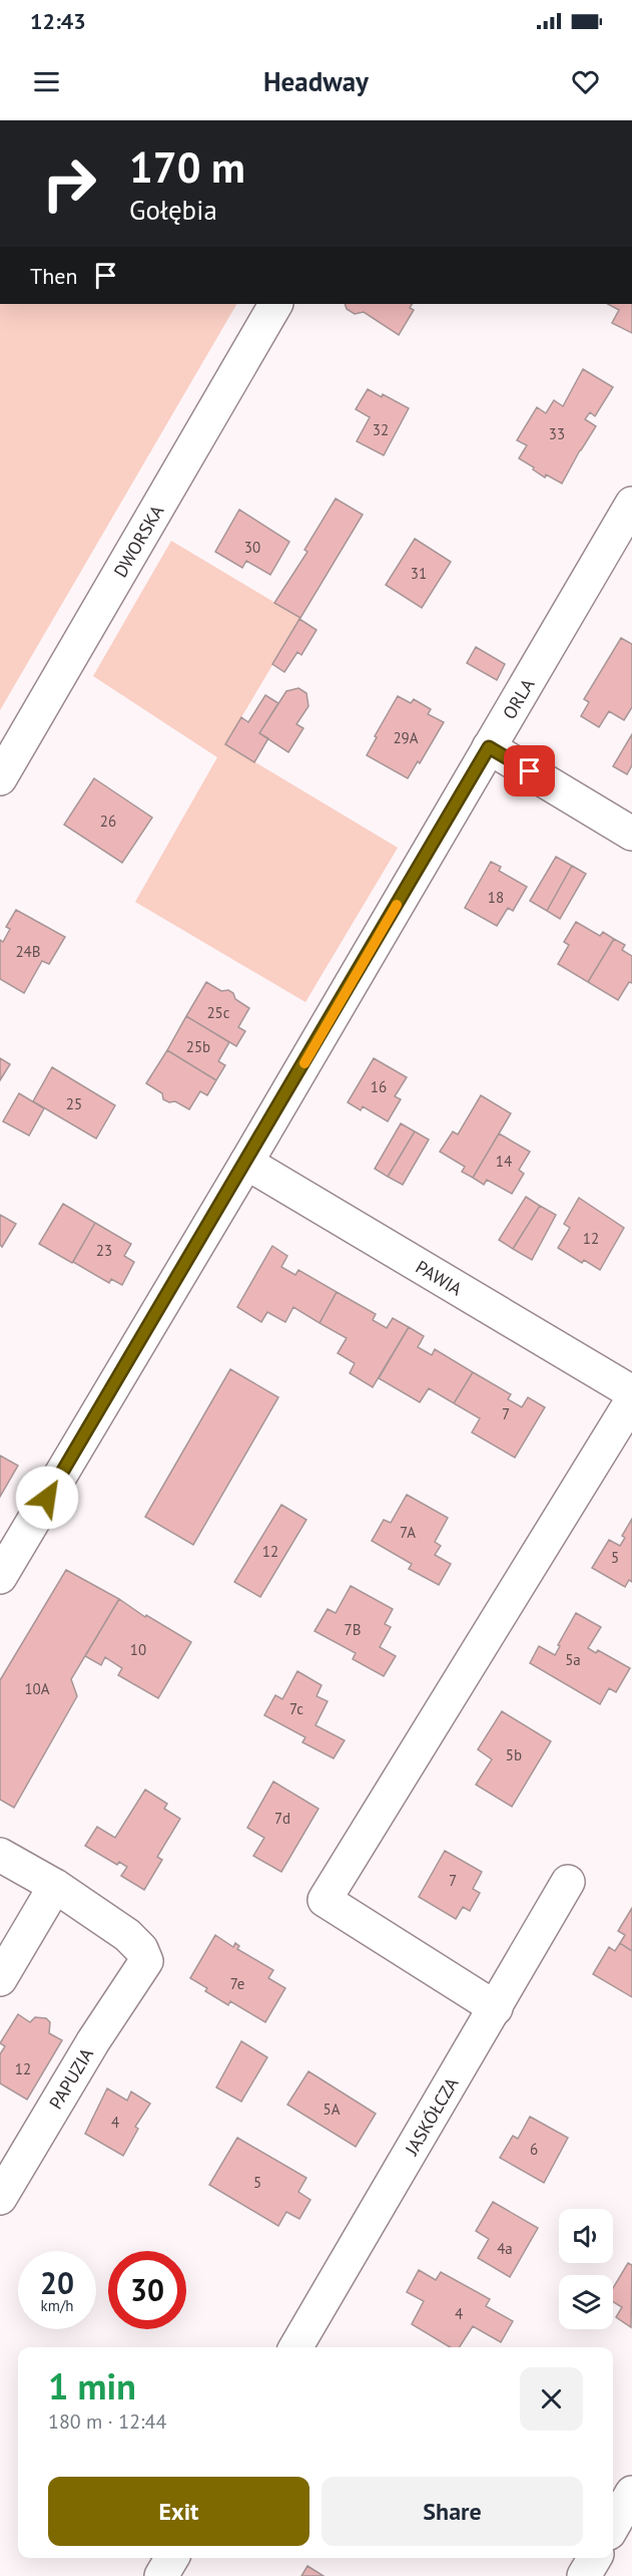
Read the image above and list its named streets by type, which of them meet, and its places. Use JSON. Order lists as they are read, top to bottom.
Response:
{
  "streets": {
    "street": [
      "DWORSKA",
      "ORLA",
      "PAWIA",
      "PAPUZIA",
      "JASKÓŁCZA"
    ]
  },
  "crossings": [
    ["ORLA", "PAWIA"]
  ],
  "house_numbers": [
    "32",
    "33",
    "30",
    "31",
    "29A",
    "26",
    "18",
    "24B",
    "25c",
    "25b",
    "16",
    "25",
    "14",
    "12",
    "23",
    "7",
    "7A",
    "12",
    "5",
    "7B",
    "10",
    "5a",
    "10A",
    "7c",
    "5b",
    "7d",
    "7",
    "7e",
    "12",
    "5A",
    "4",
    "6",
    "5",
    "4a",
    "4"
  ],
  "page": {
    "status": "12:43",
    "header": "Headway",
    "turn": ["170 m", "Gołębia"],
    "then": "Then",
    "speed": "20 km/h",
    "limit": "30",
    "heading": ["1 min", "180 m · 12:44"],
    "buttons": ["Exit", "Share"]
  }
}
